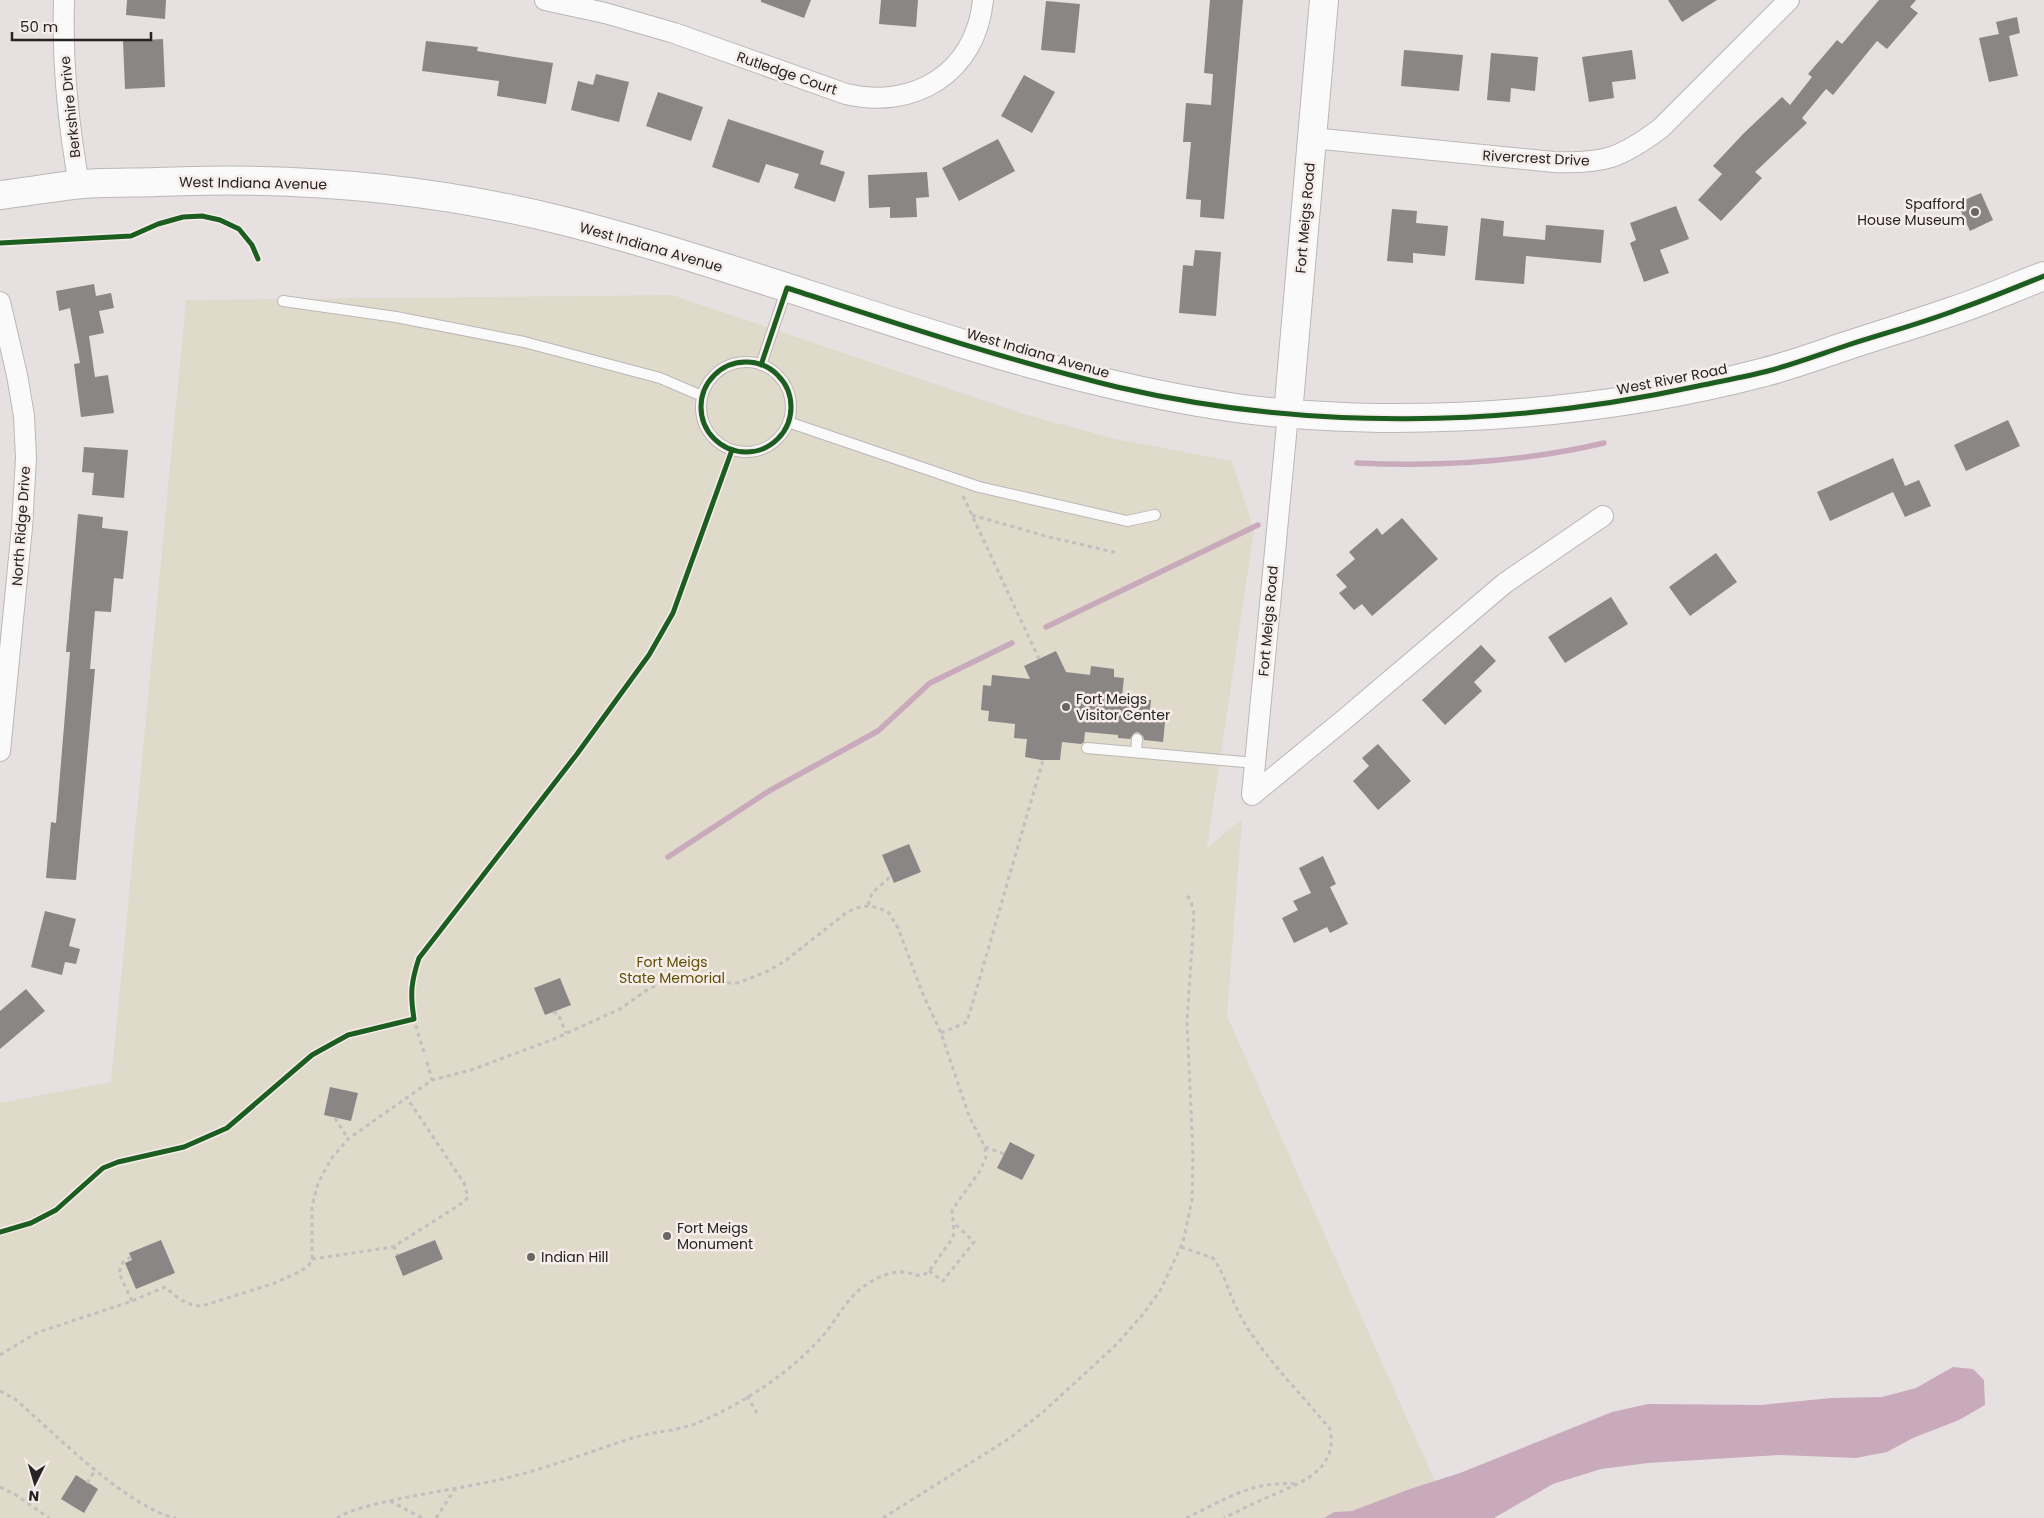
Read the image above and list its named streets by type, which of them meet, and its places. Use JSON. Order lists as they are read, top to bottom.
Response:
{
  "streets": {
    "main road": ["West Indiana Avenue", "Fort Meigs Road", "West River Road"],
    "street": [
      "Rutledge Court",
      "Berkshire Drive",
      "Rivercrest Drive",
      "North Ridge Drive"
    ]
  },
  "crossings": [
    ["Berkshire Drive", "West Indiana Avenue"],
    ["Rivercrest Drive", "Fort Meigs Road"],
    ["West Indiana Avenue", "Fort Meigs Road"],
    ["West Indiana Avenue", "West River Road"],
    ["Fort Meigs Road", "West River Road"]
  ],
  "parks": ["Fort Meigs State Memorial"],
  "places": [
    "Spafford House Museum",
    "Fort Meigs Visitor Center",
    "Fort Meigs Monument",
    "Indian Hill"
  ],
  "scale_bar": "50 m",
  "north": "bottom"
}
